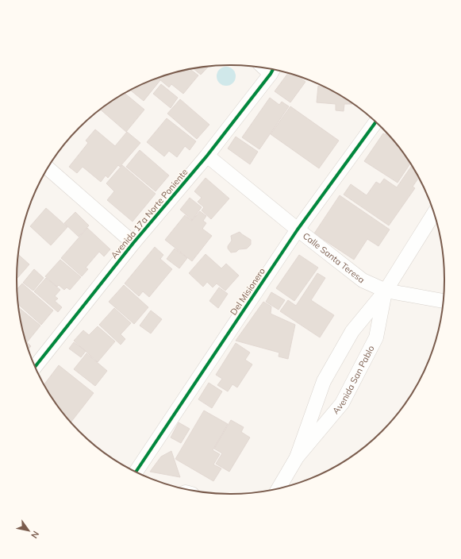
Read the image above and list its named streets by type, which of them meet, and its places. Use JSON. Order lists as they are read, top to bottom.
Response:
{
  "streets": {
    "street": [
      "Avenida 17a Norte Poniente",
      "Calle Santa Teresa",
      "Del Misionero",
      "Avenida San Pablo"
    ]
  },
  "crossings": [
    ["Avenida 17a Norte Poniente", "Calle Santa Teresa"],
    ["Calle Santa Teresa", "Del Misionero"],
    ["Calle Santa Teresa", "Avenida San Pablo"]
  ],
  "north": "bottom right"
}
